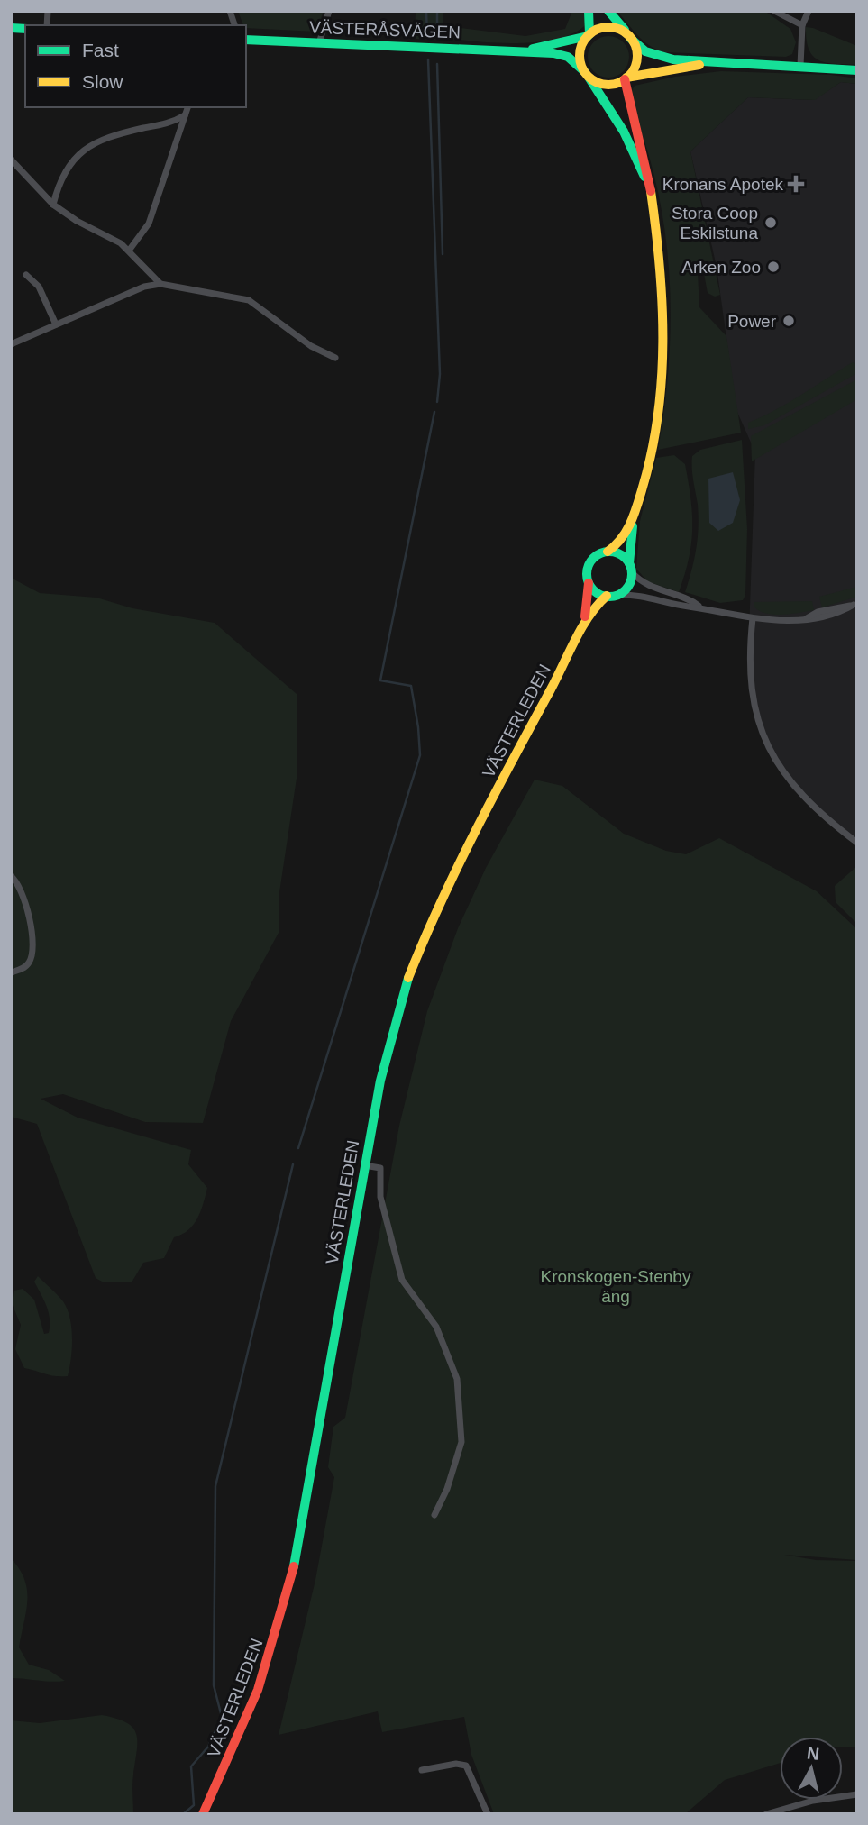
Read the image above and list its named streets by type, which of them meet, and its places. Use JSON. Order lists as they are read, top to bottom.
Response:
{
  "streets": {
    "main road": ["VÄSTERÅSVÄGEN", "VÄSTERLEDEN"]
  },
  "parks": ["Kronskogen-Stenby äng"],
  "places": {
    "health": ["Kronans Apotek"],
    "other": ["Stora Coop Eskilstuna", "Arken Zoo", "Power"]
  },
  "legend": ["Fast", "Slow"],
  "north": "top"
}
